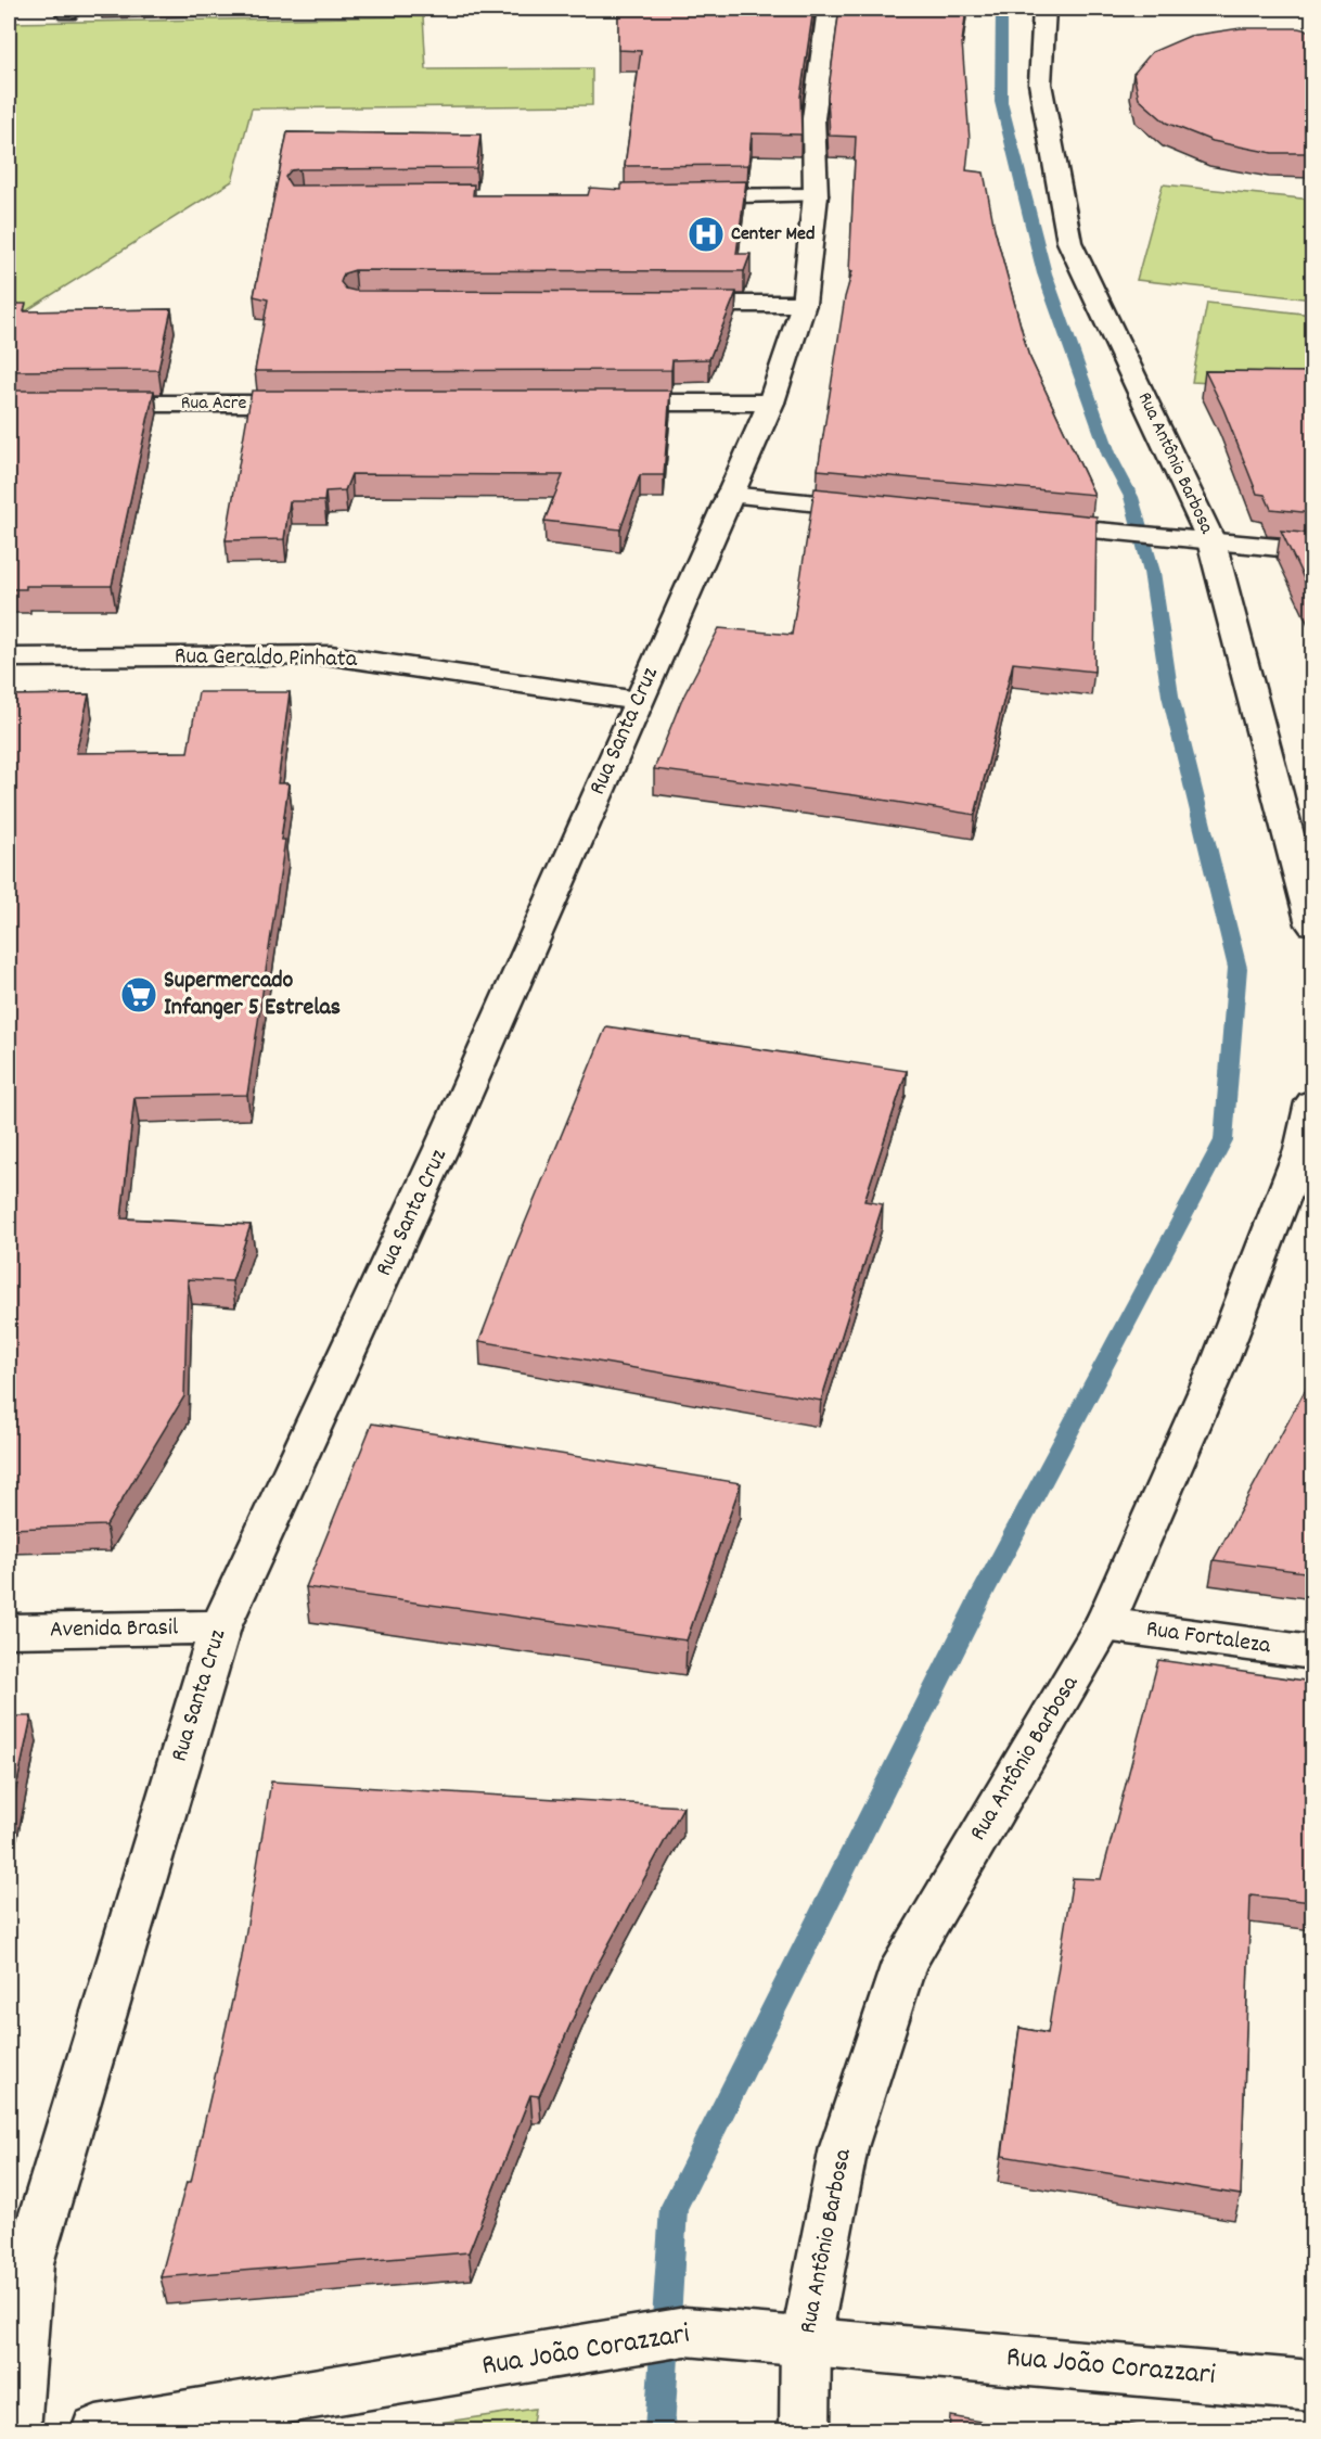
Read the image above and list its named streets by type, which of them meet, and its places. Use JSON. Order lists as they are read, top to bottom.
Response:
{
  "streets": {
    "street": [
      "Rua Acre",
      "Rua Antônio Barbosa",
      "Rua Geraldo Pinhata",
      "Rua Santa Cruz",
      "Avenida Brasil",
      "Rua Fortaleza",
      "Rua João Corazzari"
    ]
  },
  "crossings": [
    ["Rua Antônio Barbosa", "Rua Fortaleza"],
    ["Rua Antônio Barbosa", "Rua João Corazzari"],
    ["Rua Geraldo Pinhata", "Rua Santa Cruz"],
    ["Rua Santa Cruz", "Avenida Brasil"]
  ],
  "places": {
    "hospital": ["Center Med"],
    "supermarket": ["Supermercado Infanger 5 Estrelas"]
  }
}
